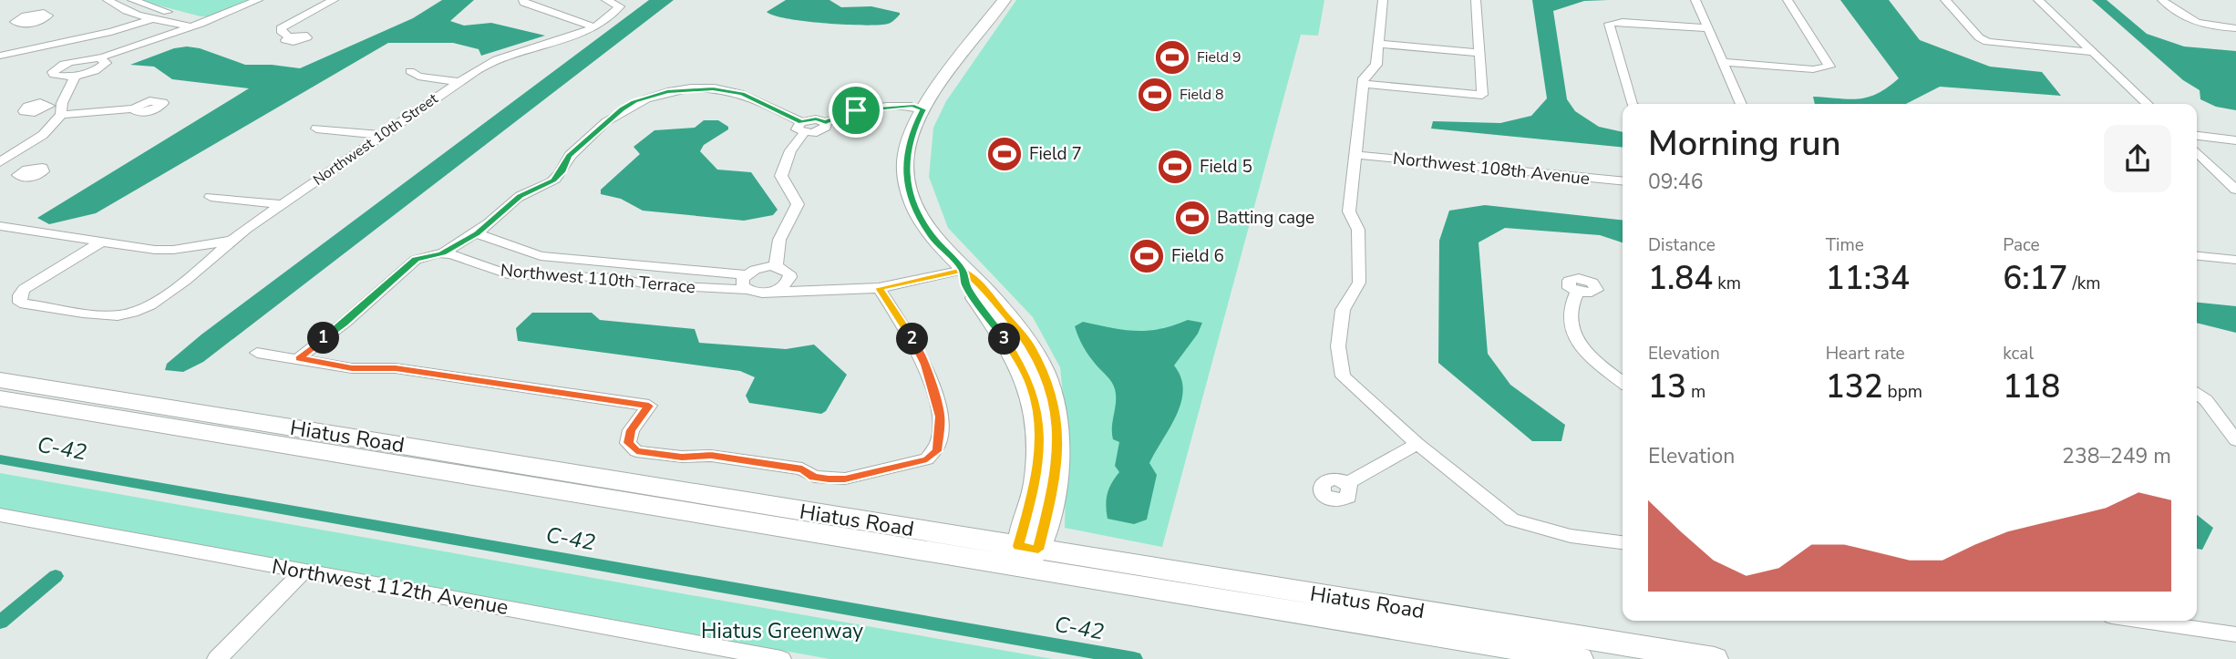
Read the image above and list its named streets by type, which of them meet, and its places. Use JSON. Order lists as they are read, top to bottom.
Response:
{
  "streets": {
    "main road": ["Hiatus Road"],
    "street": [
      "Northwest 10th Street",
      "Northwest 108th Avenue",
      "Northwest 110th Terrace",
      "Northwest 112th Avenue"
    ]
  },
  "water": ["C-42"],
  "parks": ["Hiatus Greenway"],
  "places": {
    "sports": [
      "Field 9",
      "Field 8",
      "Field 7",
      "Field 5",
      "Batting cage",
      "Field 6"
    ]
  },
  "page": {
    "heading": ["Morning run", "09:46"],
    "stats": [
      ["Distance", "1.84 km"],
      ["Time", "11:34"],
      ["Pace", "6:17 /km"],
      ["Elevation", "13 m"],
      ["Heart rate", "132 bpm"],
      ["kcal", "118"]
    ],
    "pins": ["1", "2", "3"],
    "chart": ["Elevation", "238–249 m"]
  }
}
